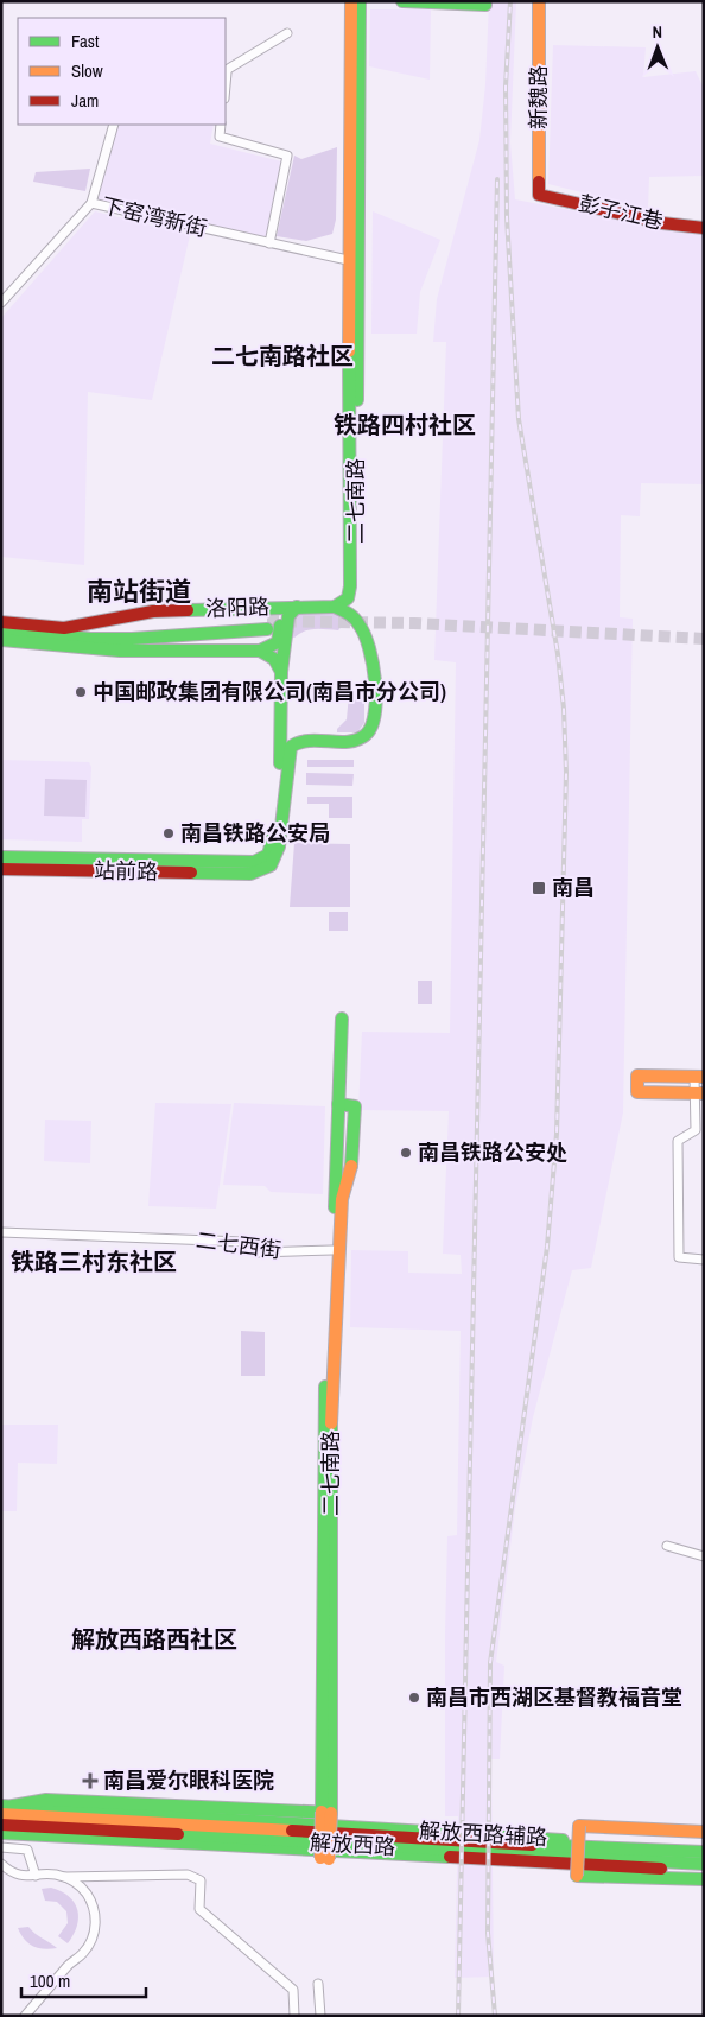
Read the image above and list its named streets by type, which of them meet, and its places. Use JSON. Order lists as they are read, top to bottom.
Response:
{
  "streets": {
    "main road": [
      "新魏路",
      "彭子江巷",
      "二七南路",
      "洛阳路",
      "站前路",
      "解放西路辅路",
      "解放西路"
    ],
    "street": ["下窑湾新街", "二七西街"]
  },
  "crossings": [
    ["新魏路", "彭子江巷"],
    ["下窑湾新街", "二七南路"],
    ["二七南路", "二七西街"],
    ["二七南路", "解放西路辅路"],
    ["解放西路辅路", "解放西路"]
  ],
  "districts": [
    "二七南路社区",
    "铁路四村社区",
    "南站街道",
    "铁路三村东社区",
    "解放西路西社区"
  ],
  "places": {
    "other": [
      "中国邮政集团有限公司(南昌市分公司)",
      "南昌铁路公安局",
      "南昌铁路公安处",
      "南昌市西湖区基督教福音堂"
    ],
    "transit": ["南昌"],
    "health": ["南昌爱尔眼科医院"]
  },
  "legend": ["Fast", "Slow", "Jam"],
  "scale_bar": "100 m",
  "north": "top"
}
